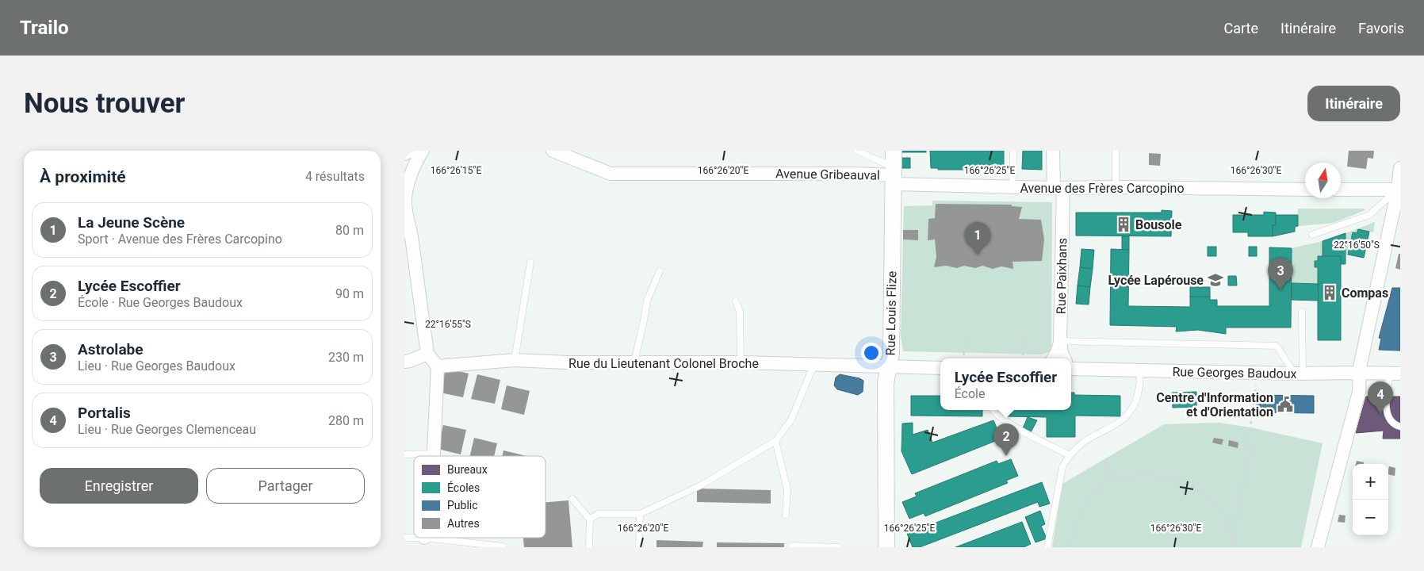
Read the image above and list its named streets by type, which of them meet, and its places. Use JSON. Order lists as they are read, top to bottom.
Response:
{
  "streets": {
    "street": [
      "Avenue Gribeauval",
      "Avenue des Frères Carcopino",
      "Rue Paixhans",
      "Rue Louis Flize",
      "Rue du Lieutenant Colonel Broche",
      "Rue Georges Baudoux"
    ]
  },
  "crossings": [
    ["Avenue Gribeauval", "Avenue des Frères Carcopino"],
    ["Avenue Gribeauval", "Rue Louis Flize"],
    ["Avenue des Frères Carcopino", "Rue Paixhans"],
    ["Avenue des Frères Carcopino", "Rue Louis Flize"],
    ["Rue Louis Flize", "Rue du Lieutenant Colonel Broche"]
  ],
  "places": {
    "building": ["Bousole", "Compas"],
    "school or university": ["Lycée Lapérouse"],
    "public building": ["Centre d'Information et d'Orientation"]
  },
  "legend": [
    "Bureaux",
    "Écoles",
    "Public",
    "Autres"
  ],
  "north": "top",
  "page": {
    "header": "Trailo",
    "nav": ["Carte", "Itinéraire", "Favoris"],
    "buttons": [
      "Itinéraire",
      ["Enregistrer", "Partager"]
    ],
    "title": "Nous trouver",
    "heading": ["À proximité", "4 résultats"],
    "list": [
      {
        "mark": "1",
        "name": "La Jeune Scène",
        "note": "Sport · Avenue des Frères Carcopino",
        "value": "80 m"
      },
      {
        "mark": "2",
        "name": "Lycée Escoffier",
        "note": "École · Rue Georges Baudoux",
        "value": "90 m"
      },
      {
        "mark": "3",
        "name": "Astrolabe",
        "note": "Lieu · Rue Georges Baudoux",
        "value": "230 m"
      },
      {
        "mark": "4",
        "name": "Portalis",
        "note": "Lieu · Rue Georges Clemenceau",
        "value": "280 m"
      }
    ],
    "pins": [
      "1",
      "3",
      "4",
      "2"
    ],
    "popup": ["Lycée Escoffier", "École"],
    "map_buttons": ["+", "−"]
  },
  "coordinates": [
    "166°26'15\"E",
    "166°26'20\"E",
    "166°26'25\"E",
    "166°26'30\"E",
    "22°16'50\"S",
    "22°16'55\"S"
  ]
}
